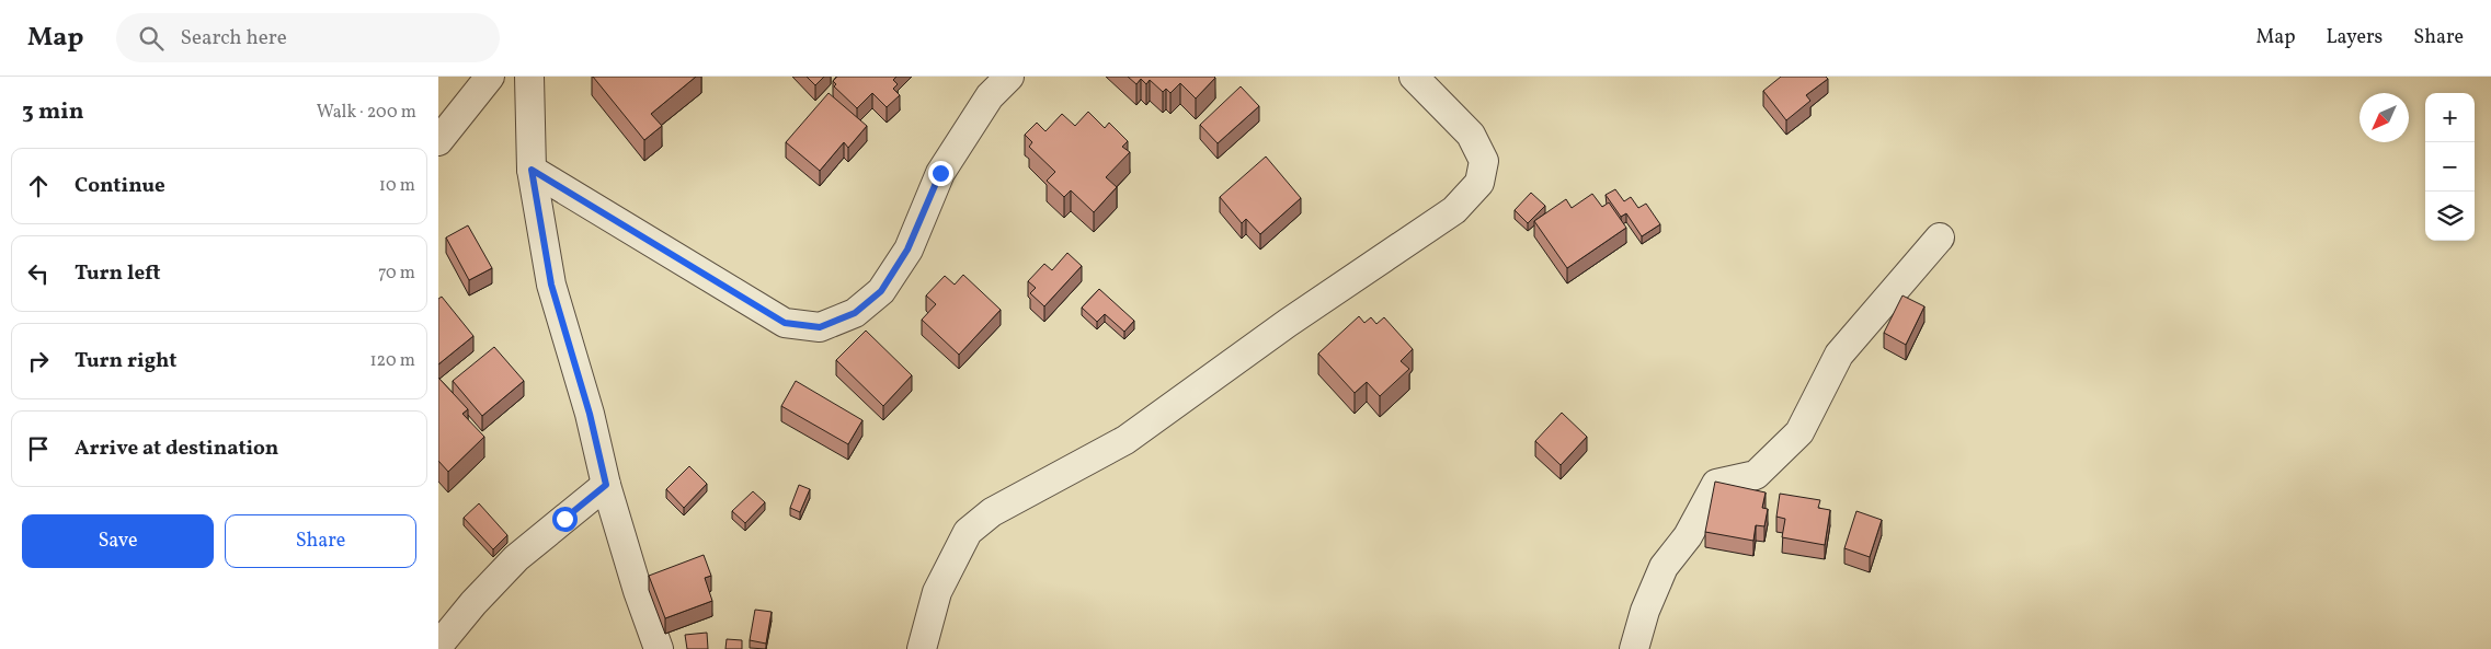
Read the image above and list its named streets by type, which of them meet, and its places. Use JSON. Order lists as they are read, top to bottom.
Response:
{
  "north": "bottom left",
  "page": {
    "header": "Map",
    "search": "Search here",
    "nav": ["Map", "Layers", "Share"],
    "heading": ["3 min", "Walk · 200 m"],
    "map_buttons": ["+", "−"],
    "list": [
      ["Continue", "10 m"],
      ["Turn left", "70 m"],
      ["Turn right", "120 m"],
      "Arrive at destination"
    ],
    "buttons": ["Save", "Share"]
  }
}
